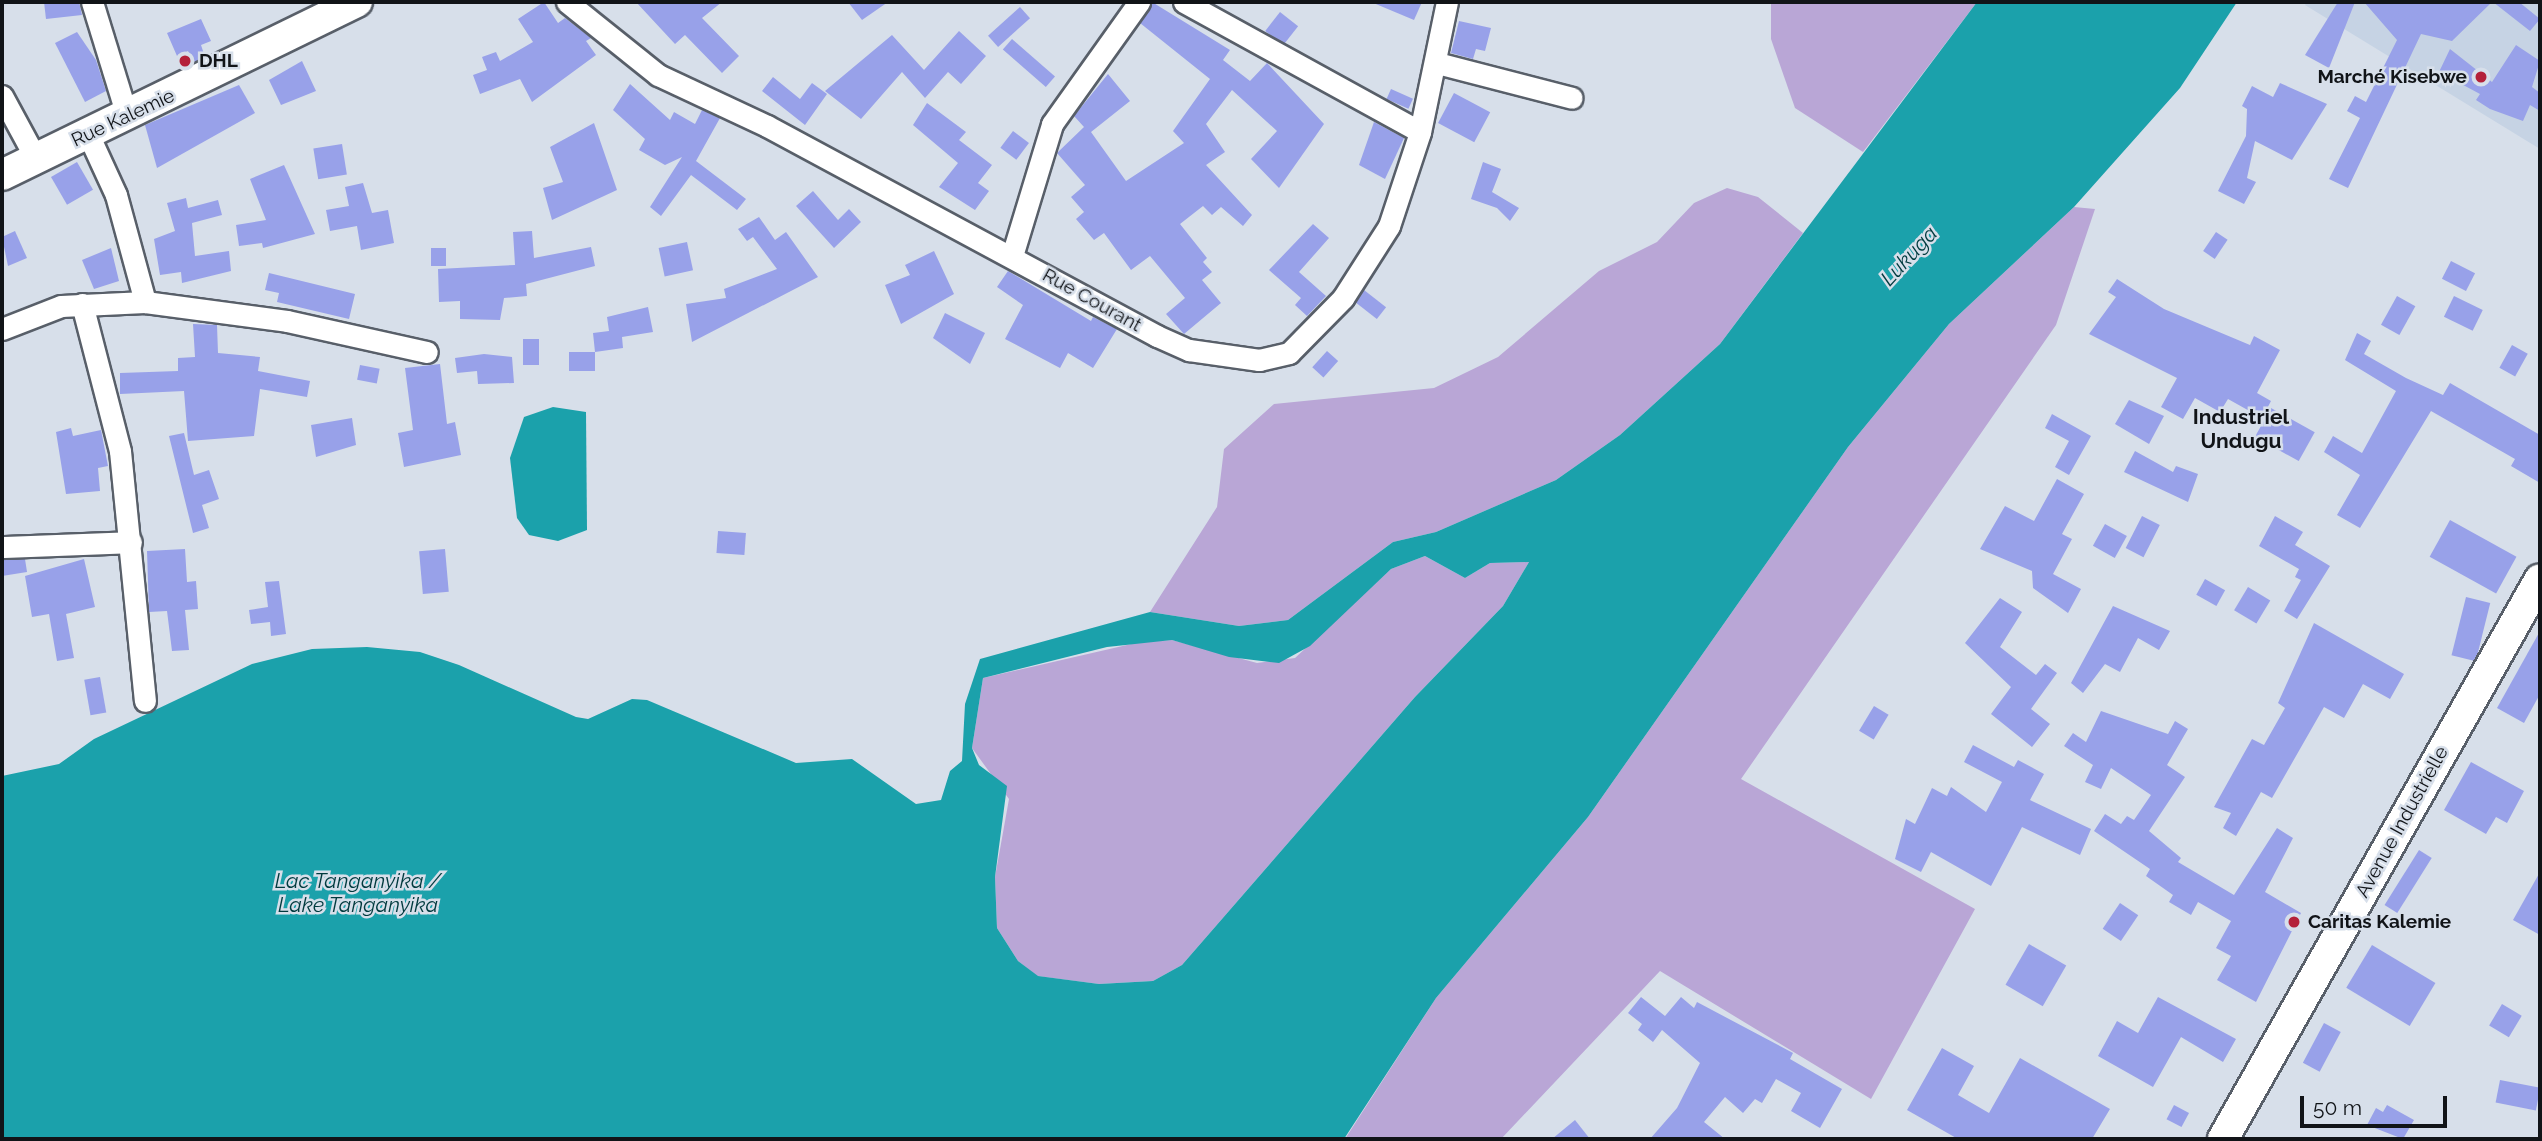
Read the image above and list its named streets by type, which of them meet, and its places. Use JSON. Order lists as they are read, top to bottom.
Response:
{
  "streets": {
    "street": ["Rue Kalemie", "Rue Courant", "Avenue Industrielle"]
  },
  "districts": ["Industriel Undugu"],
  "water": ["Lukuga", "Lac Tanganyika / Lake Tanganyika"],
  "places": ["DHL", "Marché Kisebwe", "Caritas Kalemie"],
  "scale_bar": "50 m"
}
